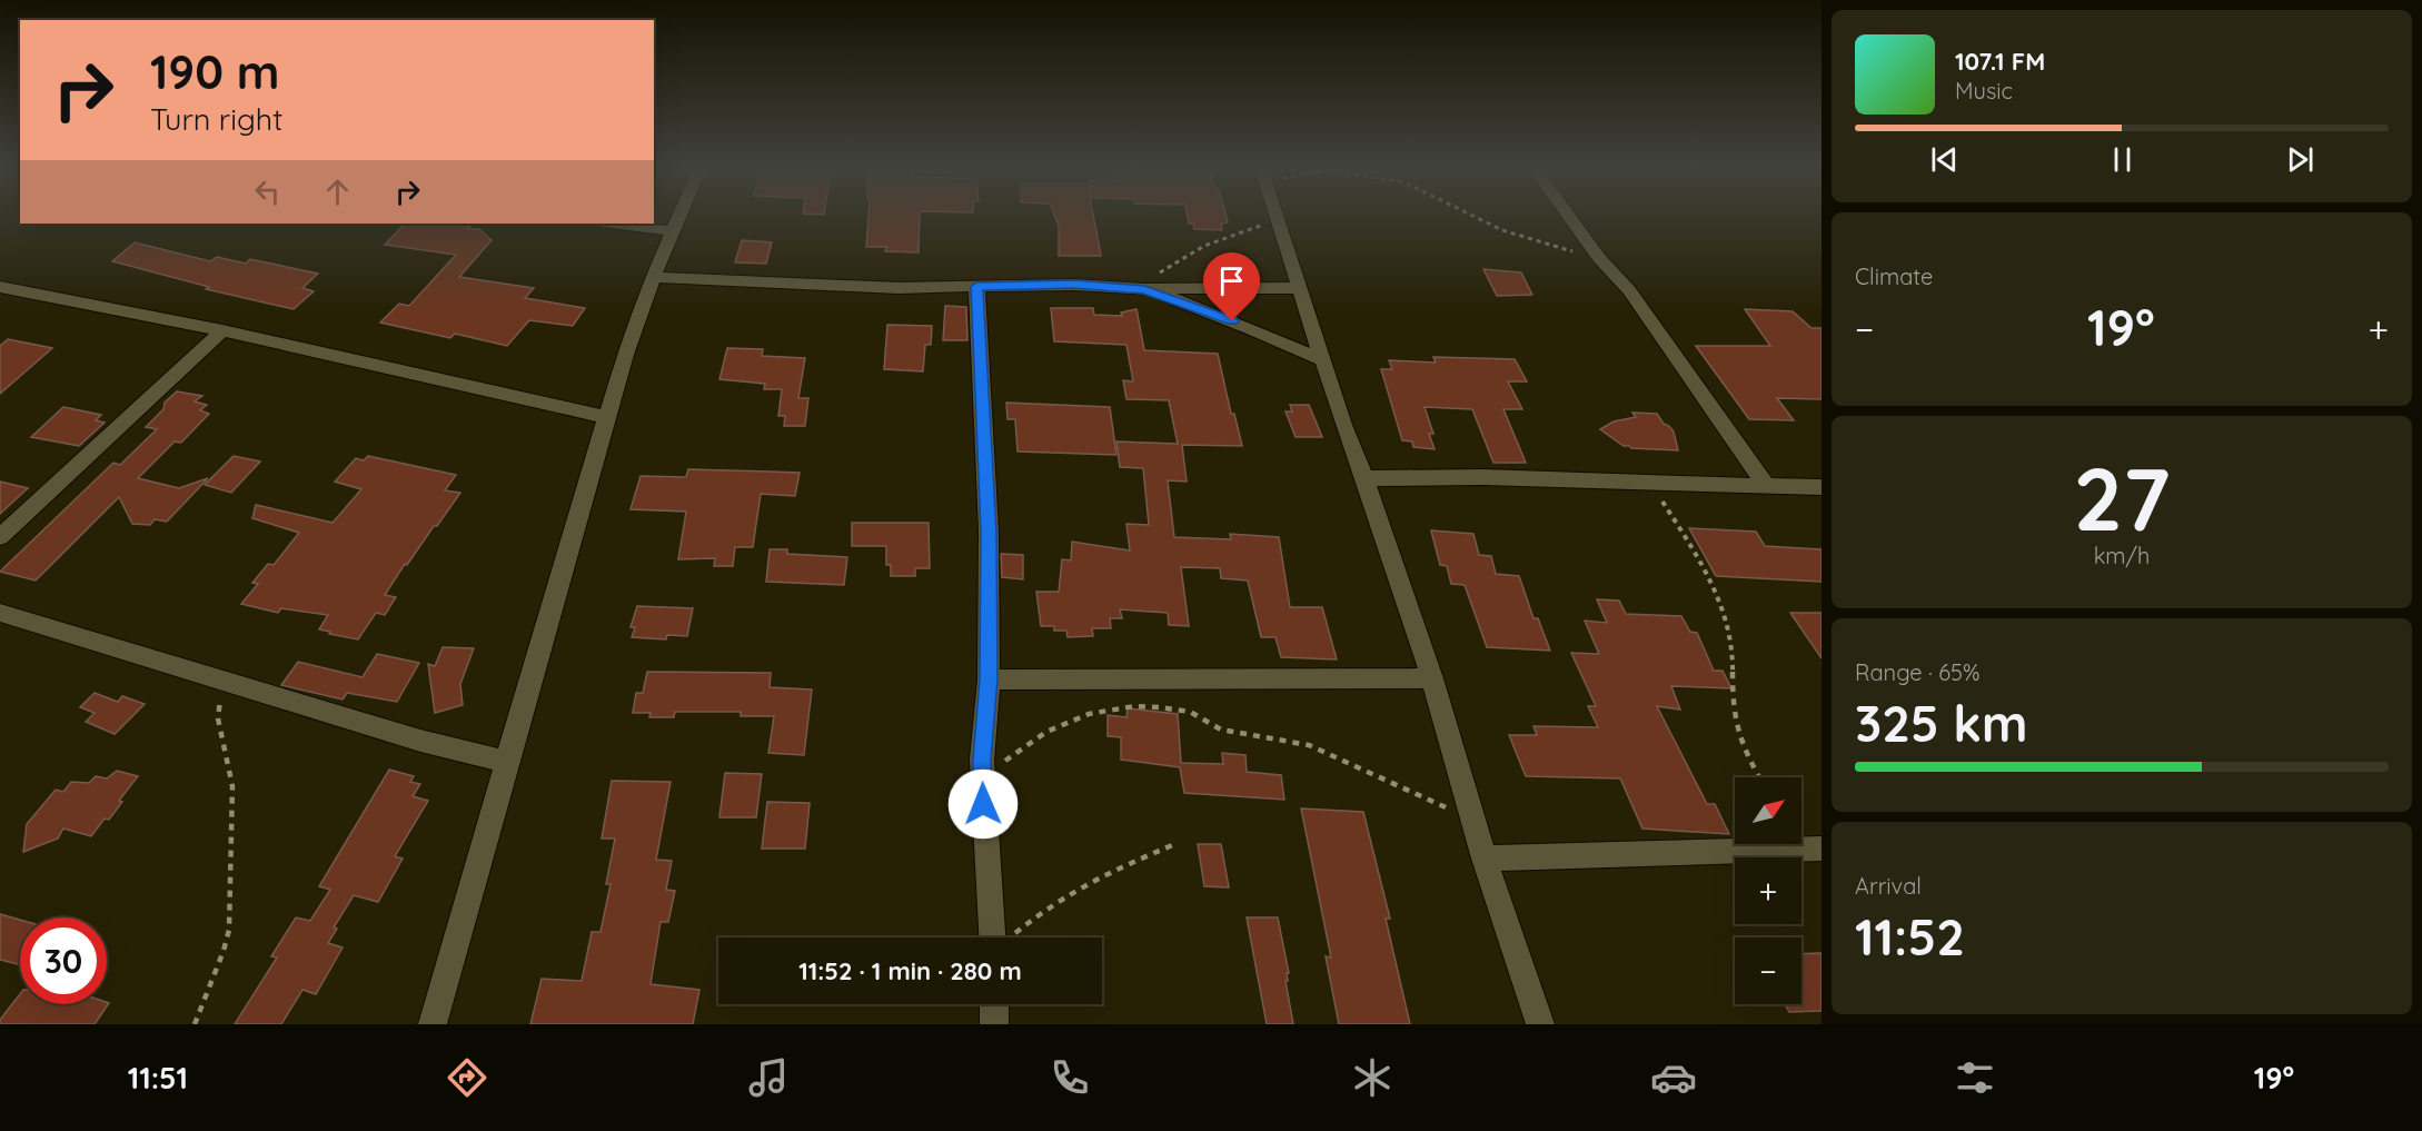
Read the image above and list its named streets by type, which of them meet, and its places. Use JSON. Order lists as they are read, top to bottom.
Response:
{
  "north": "top right",
  "page": {
    "turn": ["190 m", "Turn right"],
    "song": ["107.1 FM", "Music"],
    "tile": [
      "Climate",
      ["27", "km/h"],
      ["Range · 65%", "325 km"],
      ["Arrival", "11:52"]
    ],
    "heat": ["−", "19°", "+"],
    "map_buttons": ["+", "−"],
    "limit": "30",
    "trip": "11:52 · 1 min · 280 m",
    "tabs": ["11:51", "19°"]
  }
}
